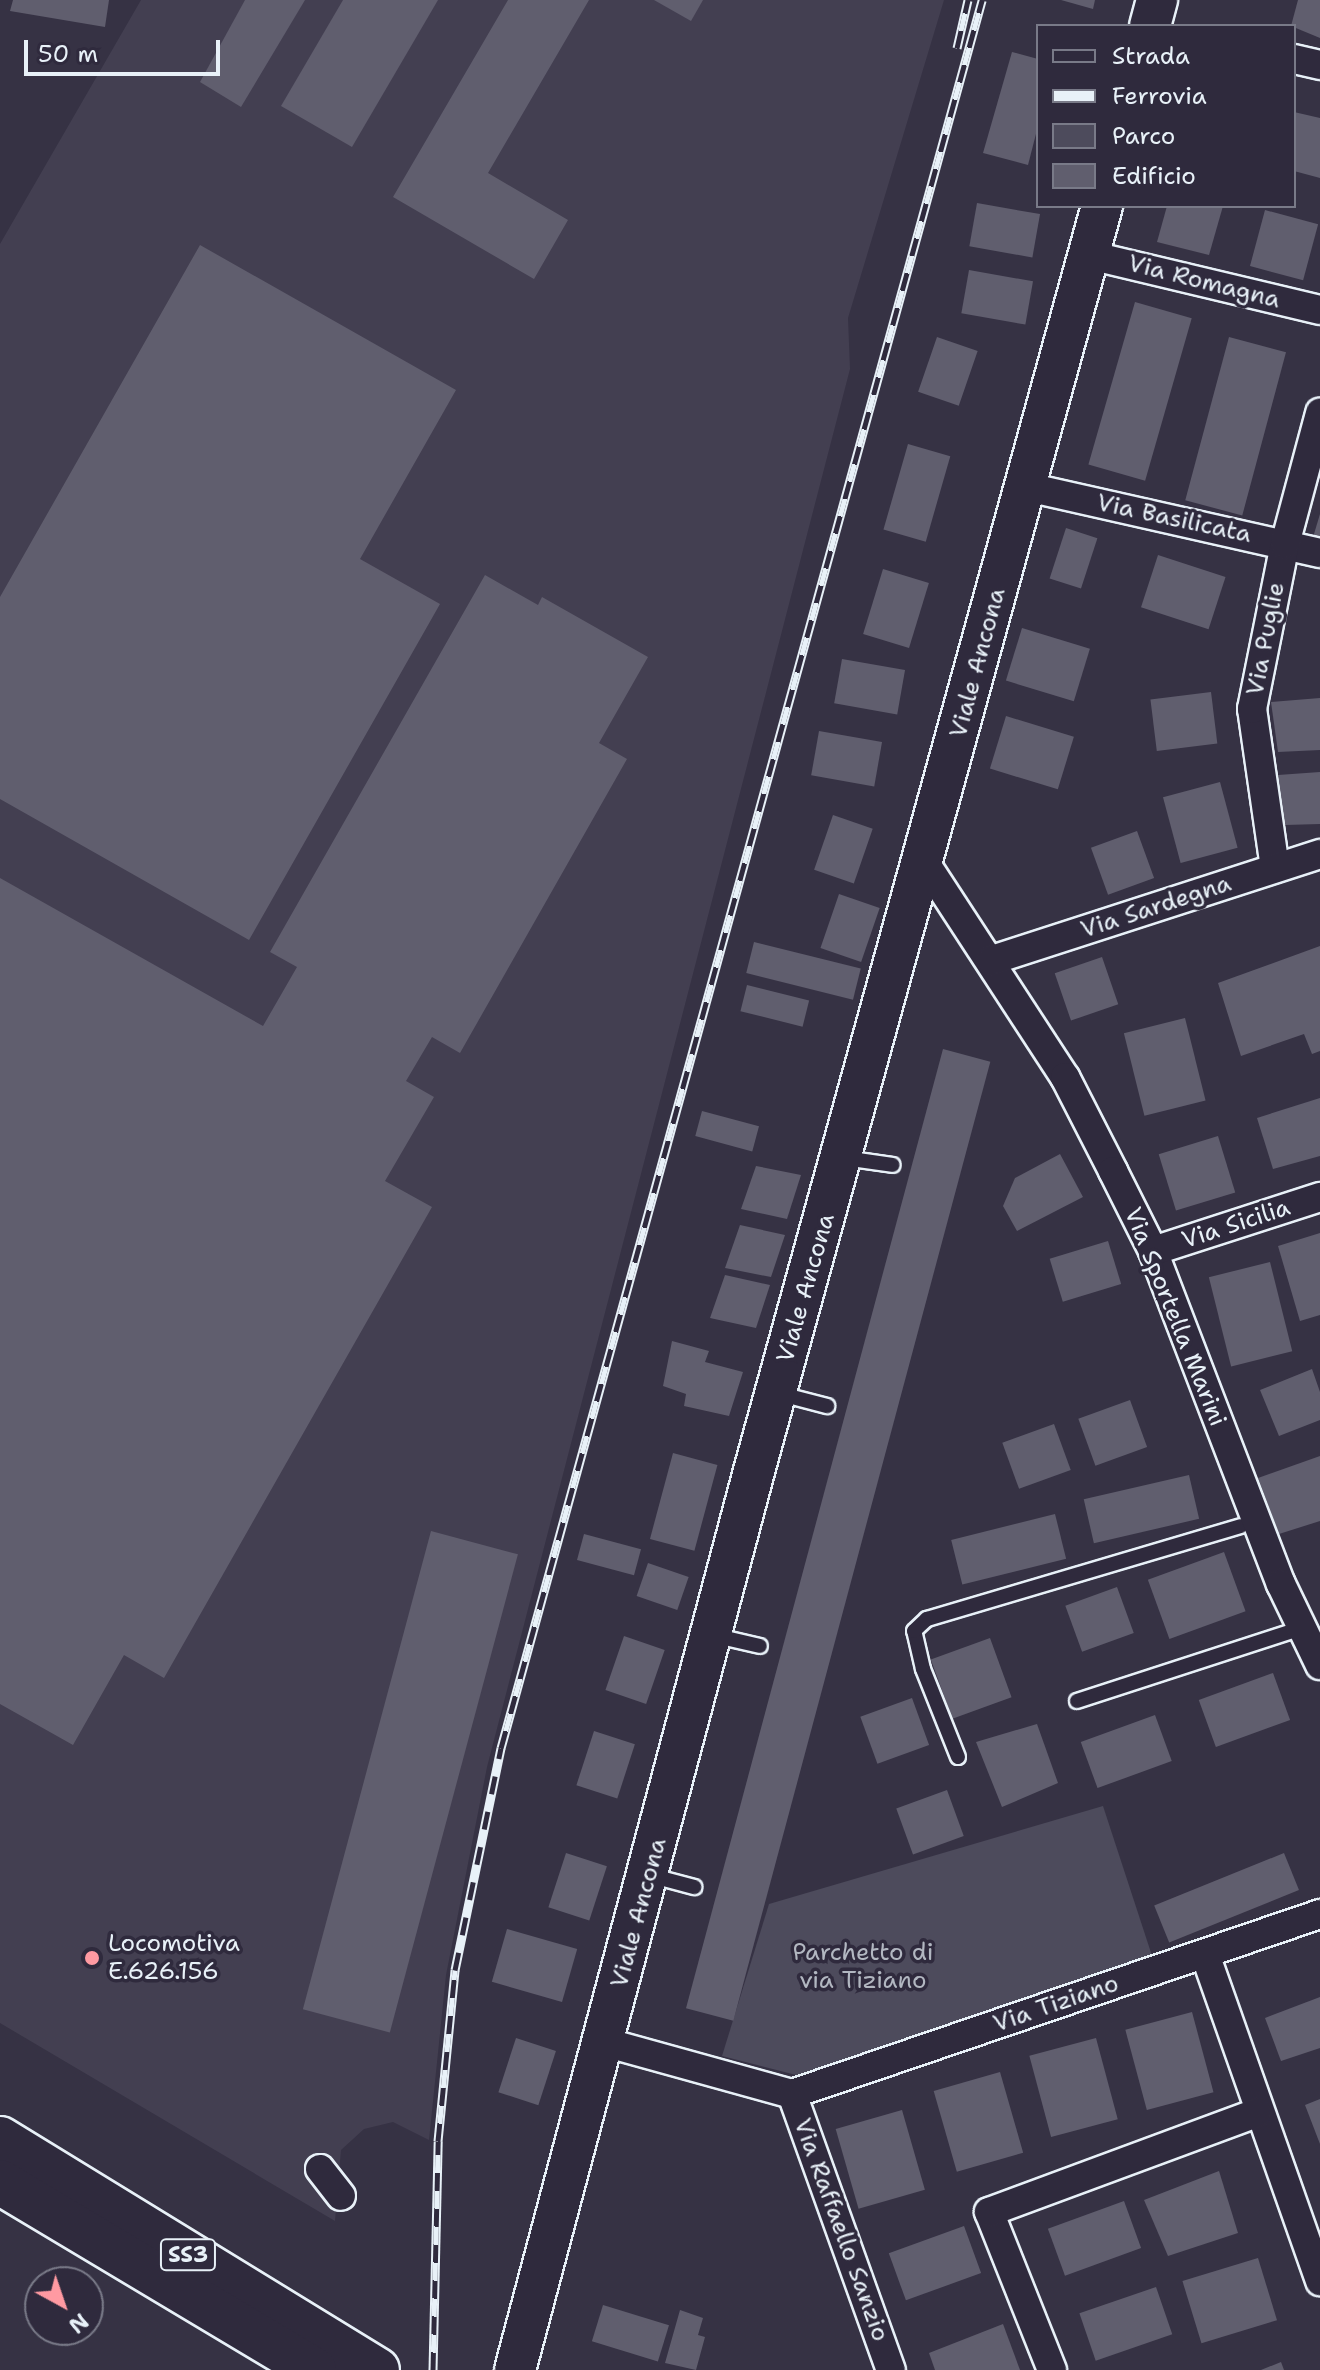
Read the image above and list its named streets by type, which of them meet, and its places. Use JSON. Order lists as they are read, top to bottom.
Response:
{
  "streets": {
    "highway": ["SS3"],
    "main road": ["Viale Ancona"],
    "street": [
      "Via Romagna",
      "Via Basilicata",
      "Via Puglie",
      "Via Sardegna",
      "Via Sicilia",
      "Via Sportella Marini",
      "Via Tiziano",
      "Via Raffaello Sanzio"
    ]
  },
  "crossings": [
    ["Via Romagna", "Viale Ancona"],
    ["Via Basilicata", "Via Puglie"],
    ["Via Basilicata", "Viale Ancona"],
    ["Via Puglie", "Via Sardegna"],
    ["Viale Ancona", "Via Sportella Marini"],
    ["Viale Ancona", "Via Raffaello Sanzio"],
    ["Via Sardegna", "Via Sportella Marini"],
    ["Via Sicilia", "Via Sportella Marini"],
    ["Via Tiziano", "Via Raffaello Sanzio"]
  ],
  "parks": ["Parchetto di via Tiziano"],
  "places": ["Locomotiva E.626.156"],
  "legend": [
    "Strada",
    "Ferrovia",
    "Parco",
    "Edificio"
  ],
  "scale_bar": "50 m",
  "north": "bottom right"
}
